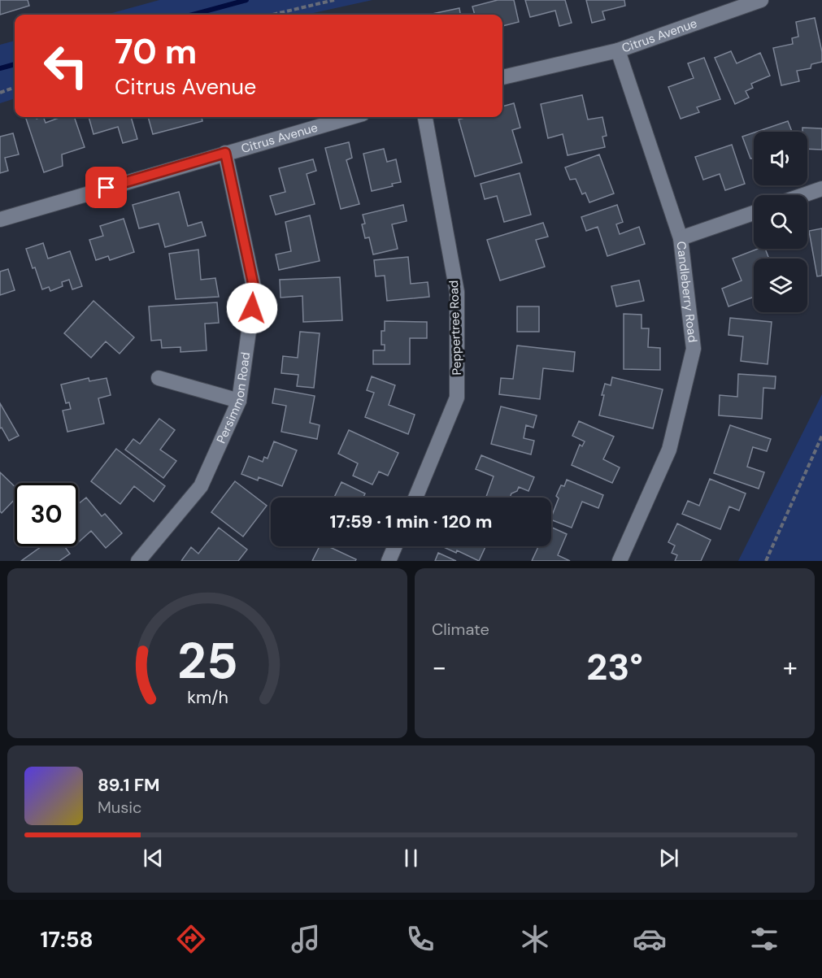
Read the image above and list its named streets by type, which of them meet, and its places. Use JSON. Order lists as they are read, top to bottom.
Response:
{
  "streets": {
    "street": [
      "Citrus Avenue",
      "Candleberry Road",
      "Peppertree Road",
      "Persimmon Road"
    ]
  },
  "crossings": [
    ["Citrus Avenue", "Candleberry Road"],
    ["Citrus Avenue", "Persimmon Road"]
  ],
  "page": {
    "turn": ["70 m", "Citrus Avenue"],
    "limit": "30",
    "trip": "17:59 · 1 min · 120 m",
    "tile": "Climate",
    "heat": ["−", "23°", "+"],
    "song": ["89.1 FM", "Music"],
    "tabs": "17:58",
    "gauge": ["25", "km/h"]
  }
}
